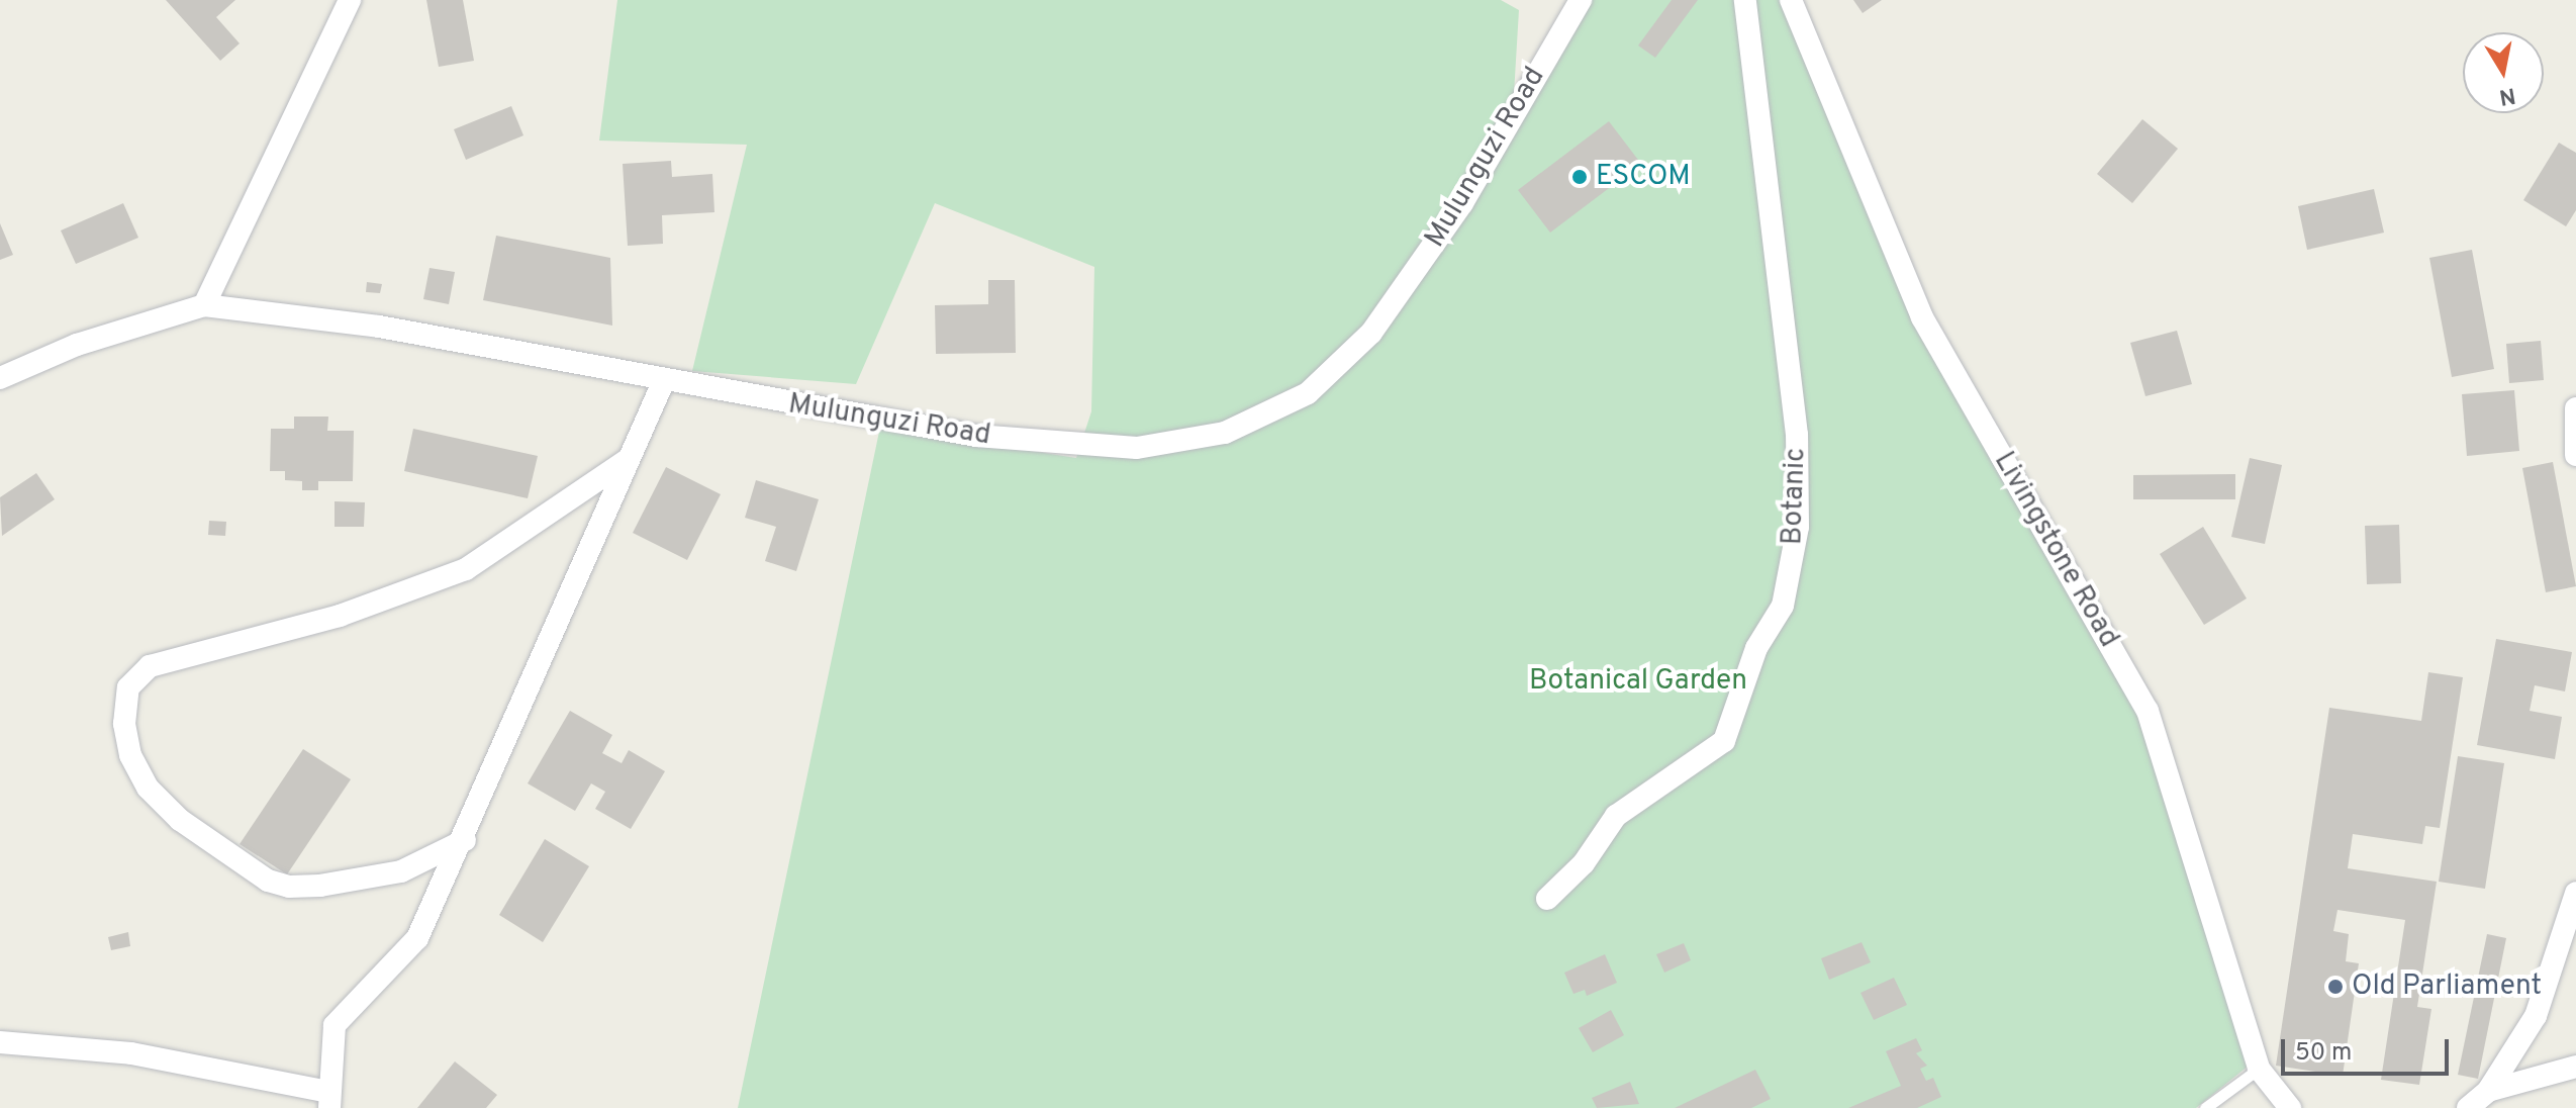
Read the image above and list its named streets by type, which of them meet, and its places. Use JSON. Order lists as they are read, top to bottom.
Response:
{
  "streets": {
    "street": ["Mulunguzi Road", "Botanic", "Livingstone Road"]
  },
  "parks": ["Botanical Garden"],
  "places": ["ESCOM", "Old Parliament"],
  "scale_bar": "50 m",
  "north": "bottom"
}
